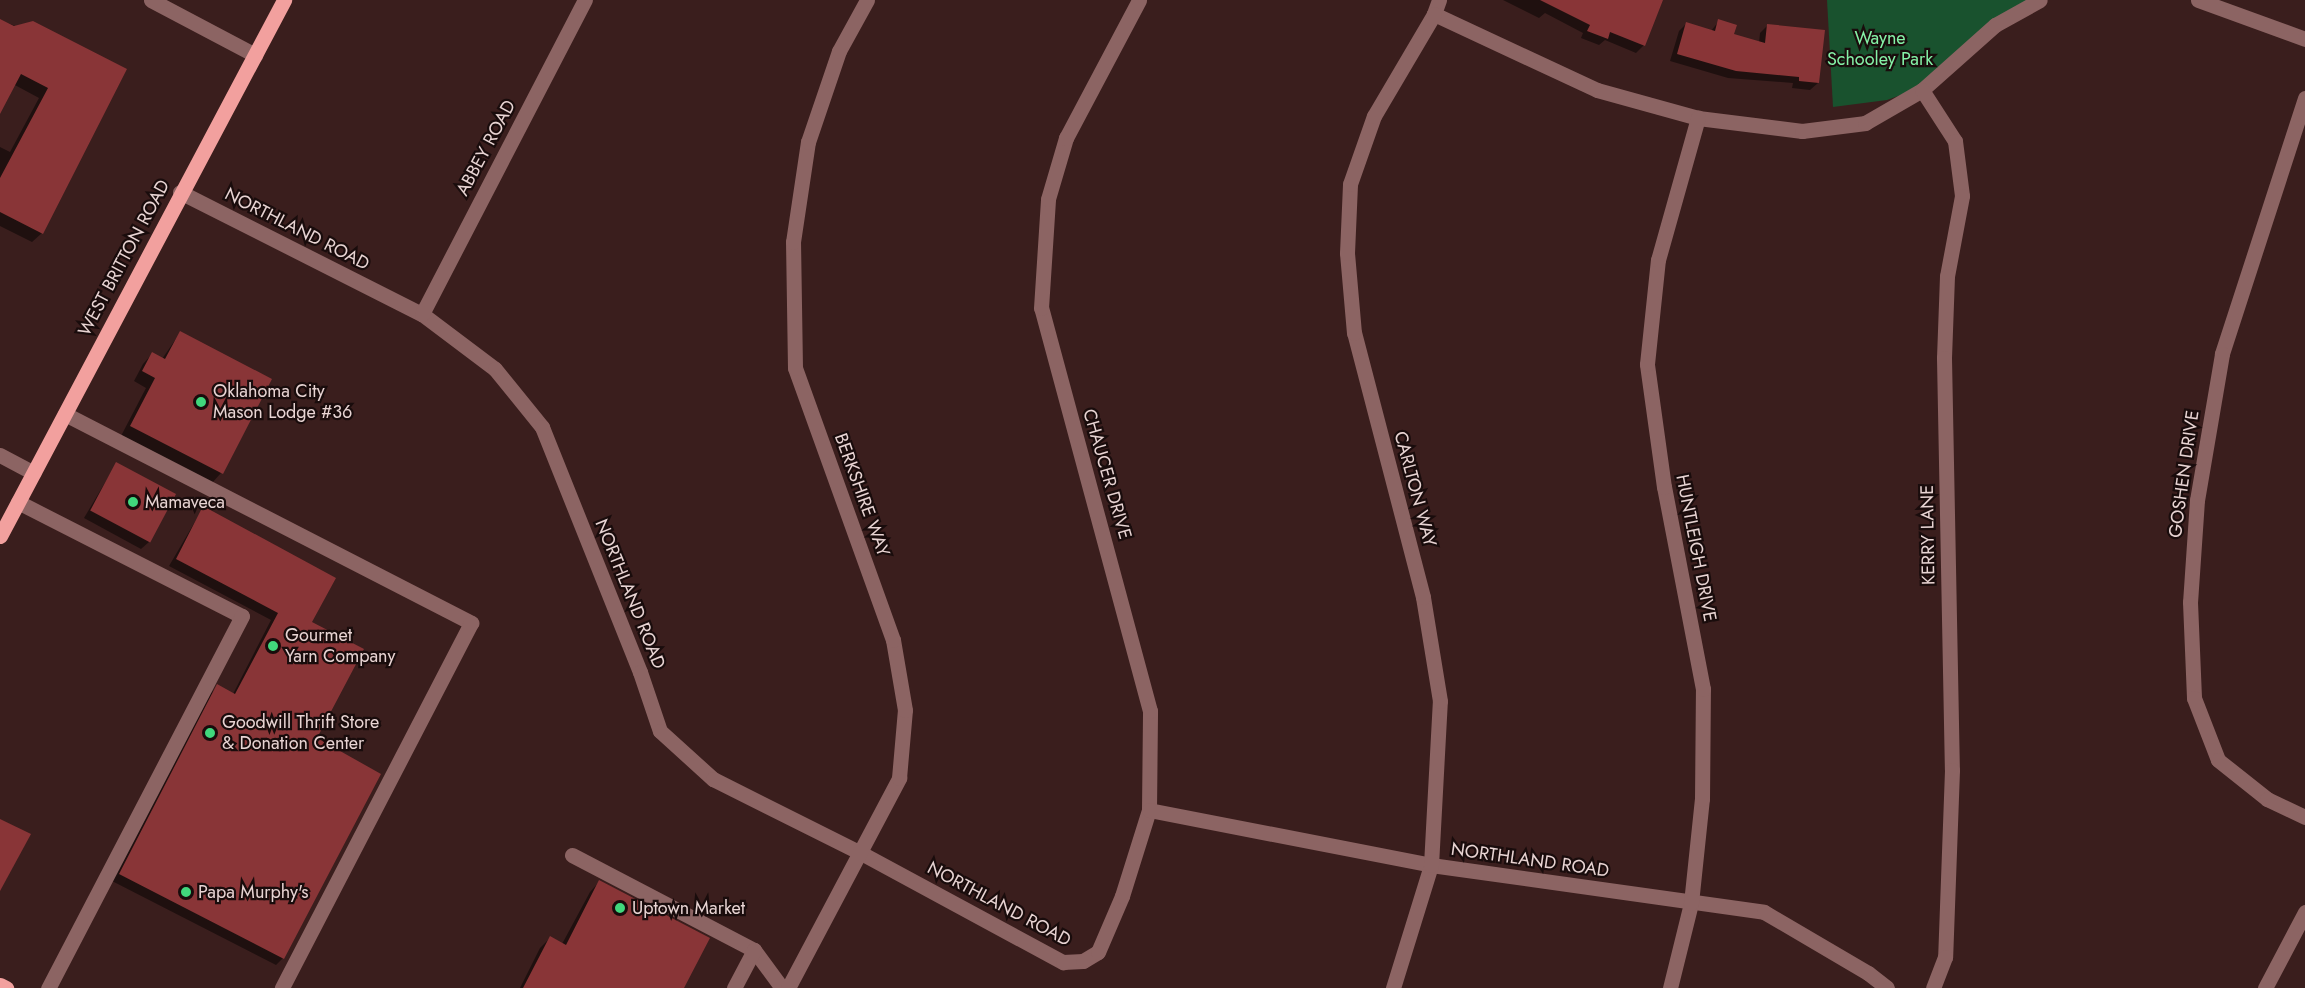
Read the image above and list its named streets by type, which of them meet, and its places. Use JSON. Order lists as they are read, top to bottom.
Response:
{
  "streets": {
    "main road": ["WEST BRITTON ROAD"],
    "street": [
      "ABBEY ROAD",
      "NORTHLAND ROAD",
      "CHAUCER DRIVE",
      "GOSHEN DRIVE",
      "CARLTON WAY",
      "BERKSHIRE WAY",
      "KERRY LANE",
      "HUNTLEIGH DRIVE"
    ]
  },
  "crossings": [
    ["ABBEY ROAD", "NORTHLAND ROAD"],
    ["NORTHLAND ROAD", "WEST BRITTON ROAD"],
    ["NORTHLAND ROAD", "CHAUCER DRIVE"],
    ["NORTHLAND ROAD", "CARLTON WAY"],
    ["NORTHLAND ROAD", "BERKSHIRE WAY"],
    ["NORTHLAND ROAD", "HUNTLEIGH DRIVE"]
  ],
  "parks": ["Wayne Schooley Park"],
  "places": [
    "Oklahoma City Mason Lodge #36",
    "Mamaveca",
    "Gourmet Yarn Company",
    "Goodwill Thrift Store & Donation Center",
    "Papa Murphy's",
    "Uptown Market"
  ]
}
